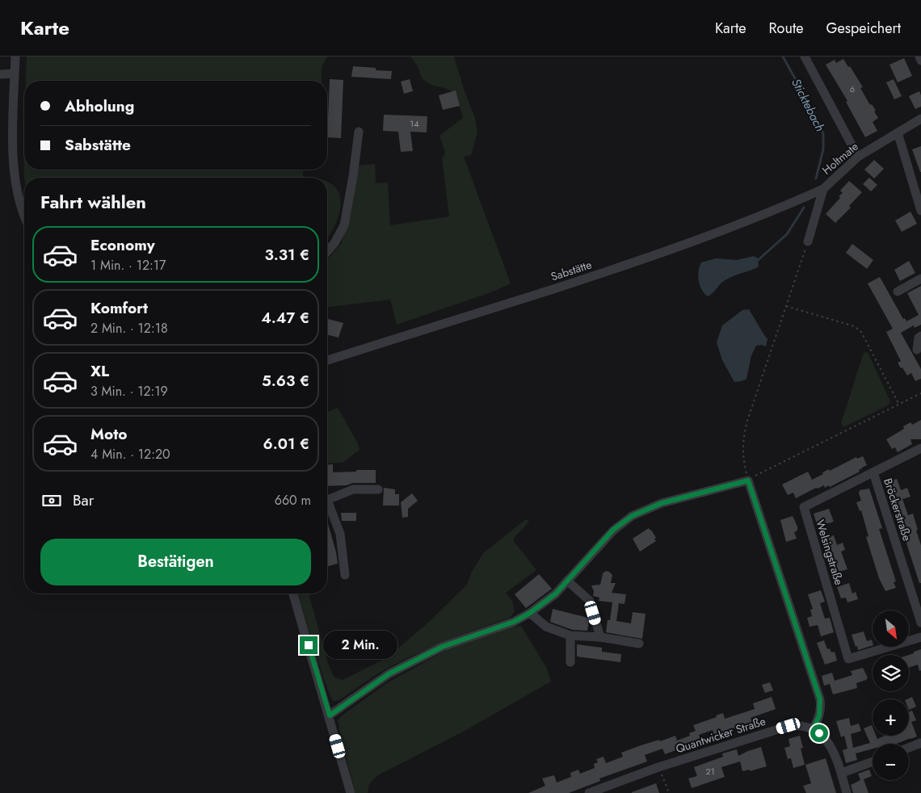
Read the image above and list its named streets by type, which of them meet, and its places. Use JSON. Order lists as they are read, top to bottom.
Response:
{
  "streets": {
    "street": [
      "Holtmate",
      "Sabstätte",
      "Bröckerstraße",
      "Welsingstraße",
      "Quantwicker Straße"
    ]
  },
  "crossings": [
    ["Holtmate", "Sabstätte"],
    ["Bröckerstraße", "Welsingstraße"]
  ],
  "water": ["Sticktebach"],
  "house_numbers": ["6", "14", "21"],
  "north": "bottom right",
  "page": {
    "header": "Karte",
    "nav": ["Karte", "Route", "Gespeichert"],
    "banner": ["Abholung", "Sabstätte"],
    "heading": "Fahrt wählen",
    "list": [
      {
        "name": "Economy",
        "note": "1 Min. · 12:17",
        "value": "3.31 €"
      },
      {
        "name": "Komfort",
        "note": "2 Min. · 12:18",
        "value": "4.47 €"
      },
      {
        "name": "XL",
        "note": "3 Min. · 12:19",
        "value": "5.63 €"
      },
      {
        "name": "Moto",
        "note": "4 Min. · 12:20",
        "value": "6.01 €"
      }
    ],
    "pay": ["Bar", "660 m"],
    "buttons": "Bestätigen",
    "map_buttons": ["+", "−"],
    "bubble": "2 Min."
  }
}
